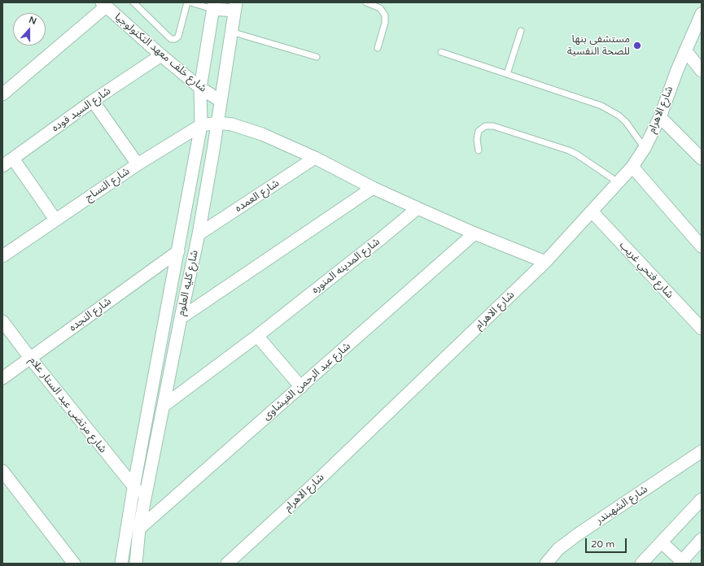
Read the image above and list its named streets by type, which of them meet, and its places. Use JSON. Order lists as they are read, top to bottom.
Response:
{
  "streets": {
    "street": [
      "شارع خلف معهد التكنولوجيا",
      "شارع السيد فوده",
      "شارع الاهرام",
      "شارع النساج",
      "شارع العمده",
      "شارع المدينه المنوره",
      "شارع فتحي غريب",
      "شارع كليه العلوم",
      "شارع النجده",
      "شارع عبد الرحمن الفيشاوى",
      "شارع مرتضى عبد الستار علام",
      "شارع الشهبندر"
    ]
  },
  "crossings": [
    ["شارع خلف معهد التكنولوجيا", "شارع السيد فوده"],
    ["شارع خلف معهد التكنولوجيا", "شارع كليه العلوم"],
    ["شارع الاهرام", "شارع فتحي غريب"],
    ["شارع النساج", "شارع العمده"],
    ["شارع النساج", "شارع المدينه المنوره"],
    ["شارع النساج", "شارع كليه العلوم"],
    ["شارع العمده", "شارع كليه العلوم"],
    ["شارع المدينه المنوره", "شارع كليه العلوم"],
    ["شارع كليه العلوم", "شارع النجده"],
    ["شارع كليه العلوم", "شارع عبد الرحمن الفيشاوى"],
    ["شارع كليه العلوم", "شارع مرتضى عبد الستار علام"],
    ["شارع النجده", "شارع مرتضى عبد الستار علام"]
  ],
  "places": ["مستشفى بنها للصحة النفسية"],
  "scale_bar": "20 m",
  "north": "top"
}
